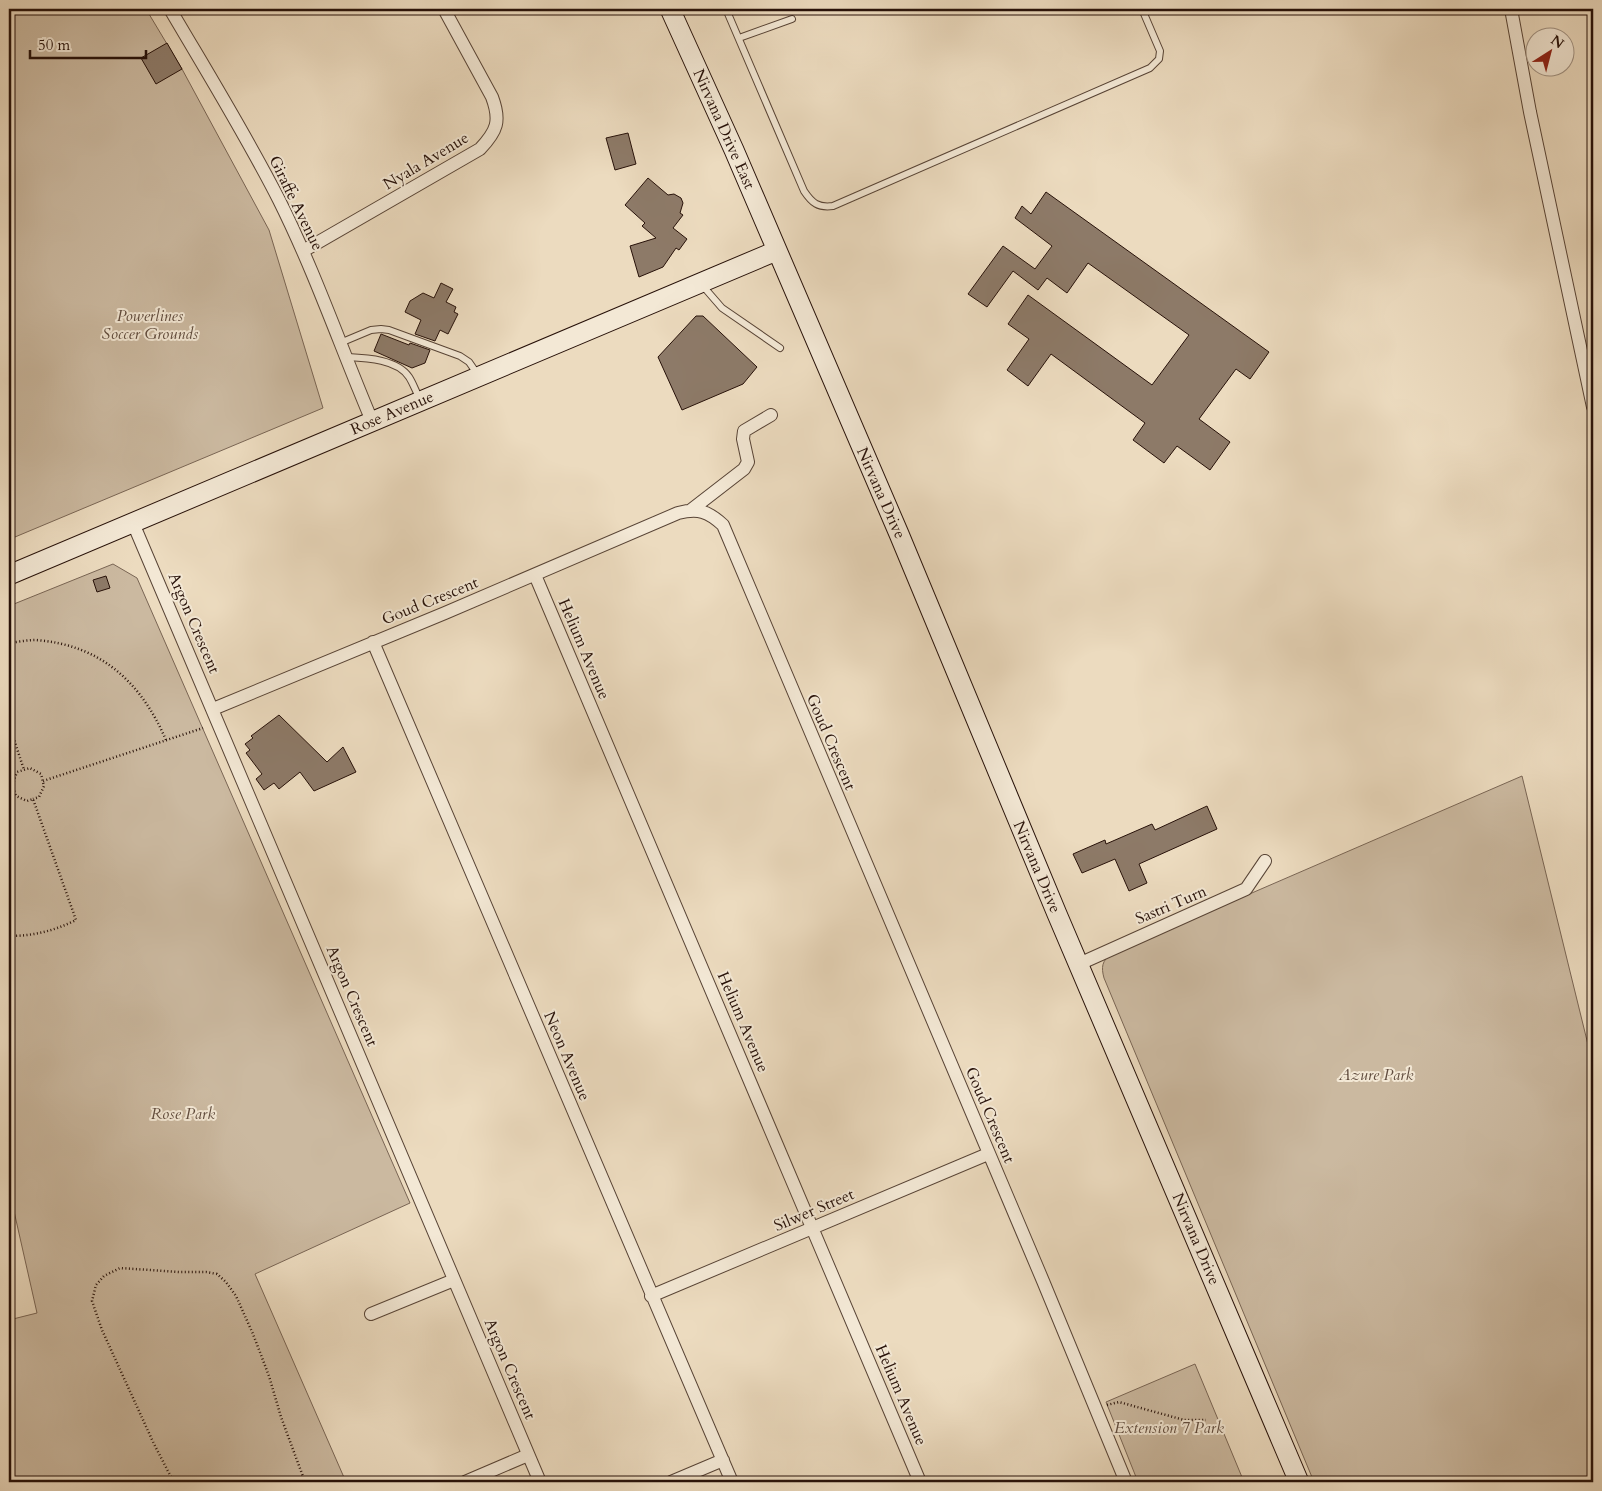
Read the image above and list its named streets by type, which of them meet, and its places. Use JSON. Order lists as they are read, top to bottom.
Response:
{
  "streets": {
    "main road": ["Nirvana Drive East", "Rose Avenue", "Nirvana Drive"],
    "street": [
      "Nyala Avenue",
      "Giraffe Avenue",
      "Goud Crescent",
      "Argon Crescent",
      "Helium Avenue",
      "Sastri Turn",
      "Neon Avenue",
      "Silwer Street"
    ]
  },
  "crossings": [
    ["Nirvana Drive East", "Rose Avenue"],
    ["Nirvana Drive East", "Nirvana Drive"],
    ["Nyala Avenue", "Giraffe Avenue"],
    ["Giraffe Avenue", "Rose Avenue"],
    ["Rose Avenue", "Nirvana Drive"],
    ["Rose Avenue", "Argon Crescent"],
    ["Nirvana Drive", "Sastri Turn"],
    ["Goud Crescent", "Argon Crescent"],
    ["Goud Crescent", "Helium Avenue"],
    ["Goud Crescent", "Neon Avenue"],
    ["Goud Crescent", "Silwer Street"],
    ["Helium Avenue", "Silwer Street"],
    ["Neon Avenue", "Silwer Street"]
  ],
  "parks": [
    "Powerlines Soccer Grounds",
    "Azure Park",
    "Rose Park",
    "Extension 7 Park"
  ],
  "scale_bar": "50 m",
  "north": "top right"
}
